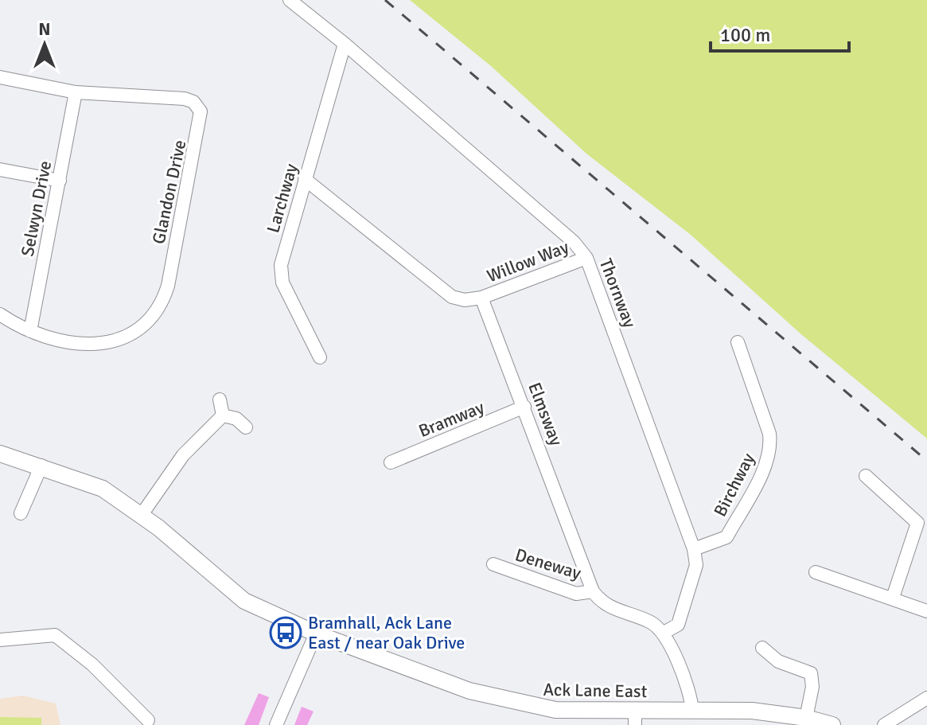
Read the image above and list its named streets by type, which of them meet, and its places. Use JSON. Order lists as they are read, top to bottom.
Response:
{
  "streets": {
    "main road": ["Ack Lane East"],
    "street": [
      "Glandon Drive",
      "Larchway",
      "Selwyn Drive",
      "Willow Way",
      "Thornway",
      "Elmsway",
      "Bramway",
      "Birchway",
      "Deneway"
    ]
  },
  "crossings": [
    ["Glandon Drive", "Selwyn Drive"],
    ["Larchway", "Thornway"],
    ["Willow Way", "Thornway"],
    ["Willow Way", "Elmsway"],
    ["Thornway", "Birchway"],
    ["Elmsway", "Bramway"],
    ["Elmsway", "Deneway"]
  ],
  "places": {
    "bus stop": ["Bramhall, Ack Lane East / near Oak Drive"]
  },
  "scale_bar": "100 m",
  "north": "top"
}
